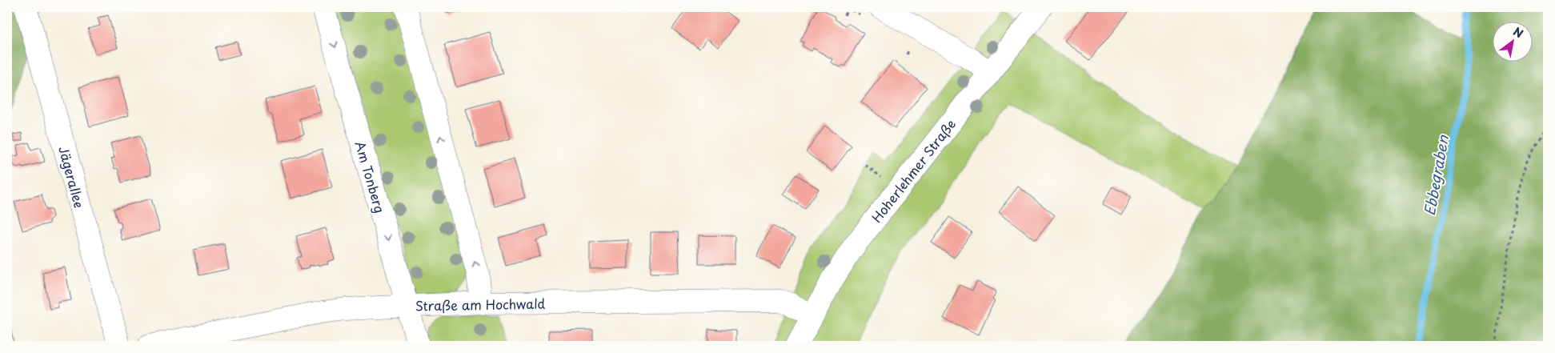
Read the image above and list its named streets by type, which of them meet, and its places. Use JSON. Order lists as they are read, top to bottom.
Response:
{
  "streets": {
    "street": [
      "Hoherlehmer Straße",
      "Jägerallee",
      "Am Tonberg",
      "Straße am Hochwald"
    ]
  },
  "crossings": [
    ["Hoherlehmer Straße", "Straße am Hochwald"],
    ["Am Tonberg", "Straße am Hochwald"]
  ],
  "water": ["Ebbegraben"],
  "north": "top right"
}
